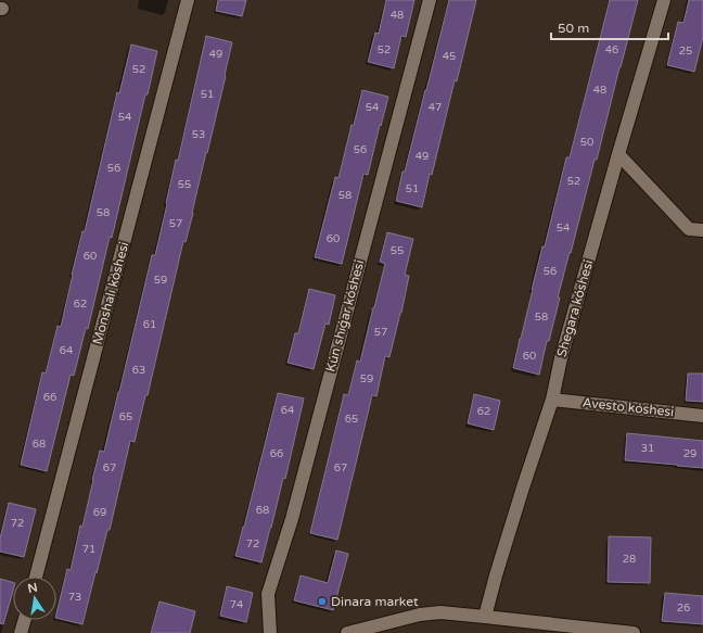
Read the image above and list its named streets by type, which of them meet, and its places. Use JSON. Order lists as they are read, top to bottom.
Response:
{
  "streets": {
    "street": [
      "Monshalı kóshesi",
      "Shegara kóshesi",
      "Kún shıǵar kóshesi",
      "Avesto kóshesi"
    ]
  },
  "crossings": [
    ["Shegara kóshesi", "Avesto kóshesi"]
  ],
  "places": ["Dinara market"],
  "house_numbers": [
    "48",
    "52",
    "46",
    "25",
    "49",
    "45",
    "52",
    "48",
    "51",
    "54",
    "47",
    "54",
    "53",
    "50",
    "56",
    "49",
    "56",
    "52",
    "55",
    "51",
    "58",
    "58",
    "57",
    "54",
    "60",
    "55",
    "60",
    "56",
    "59",
    "62",
    "58",
    "61",
    "57",
    "64",
    "60",
    "63",
    "59",
    "66",
    "64",
    "62",
    "65",
    "65",
    "68",
    "31",
    "66",
    "29",
    "67",
    "67",
    "68",
    "69",
    "72",
    "72",
    "71",
    "28",
    "73",
    "74",
    "26"
  ],
  "scale_bar": "50 m",
  "north": "top"
}
